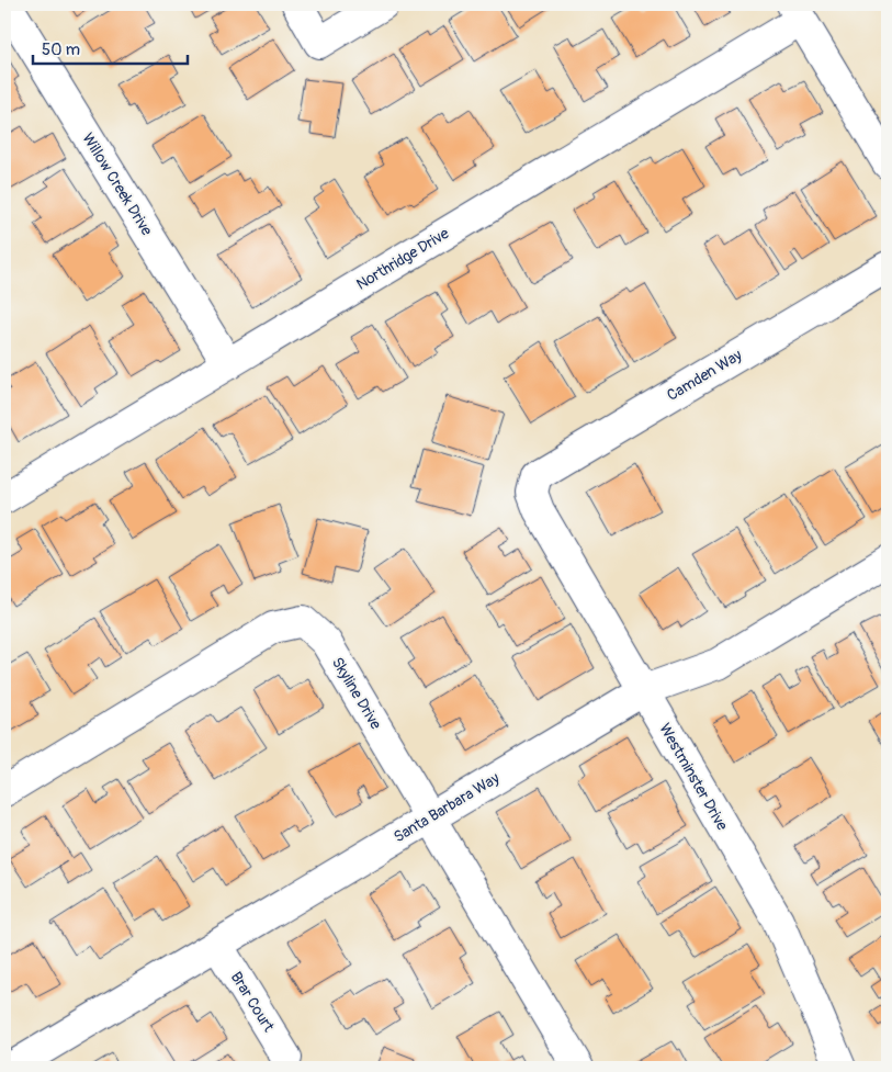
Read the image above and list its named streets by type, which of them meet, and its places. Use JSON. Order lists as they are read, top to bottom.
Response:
{
  "streets": {
    "street": [
      "Willow Creek Drive",
      "Northridge Drive",
      "Camden Way",
      "Skyline Drive",
      "Westminster Drive",
      "Santa Barbara Way",
      "Brar Court"
    ]
  },
  "crossings": [
    ["Willow Creek Drive", "Northridge Drive"],
    ["Camden Way", "Westminster Drive"],
    ["Skyline Drive", "Santa Barbara Way"],
    ["Westminster Drive", "Santa Barbara Way"],
    ["Santa Barbara Way", "Brar Court"]
  ],
  "scale_bar": "50 m"
}
